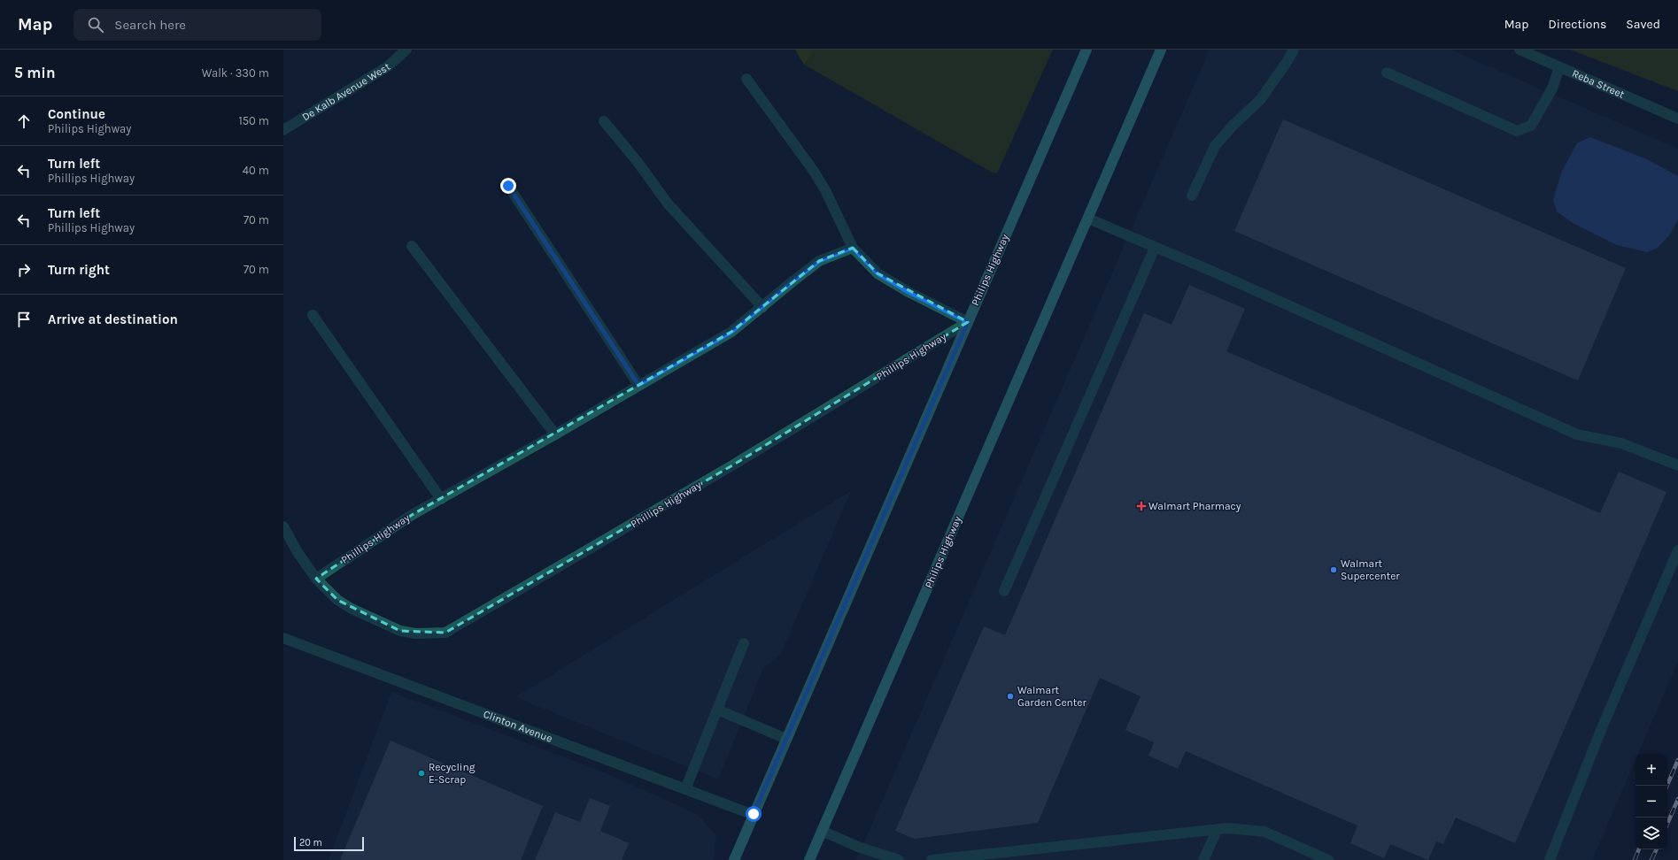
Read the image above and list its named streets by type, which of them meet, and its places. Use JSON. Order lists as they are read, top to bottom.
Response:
{
  "streets": {
    "main road": ["Philips Highway"],
    "street": [
      "Reba Street",
      "De Kalb Avenue West",
      "Phillips Highway",
      "Clinton Avenue"
    ]
  },
  "crossings": [
    ["Philips Highway", "Phillips Highway"],
    ["Philips Highway", "Clinton Avenue"]
  ],
  "places": {
    "health": ["Walmart Pharmacy"],
    "other": ["Walmart Supercenter", "Walmart Garden Center", "Recycling E-Scrap"]
  },
  "scale_bar": "20 m",
  "page": {
    "header": "Map",
    "search": "Search here",
    "nav": ["Map", "Directions", "Saved"],
    "heading": ["5 min", "Walk · 330 m"],
    "list": [
      ["Continue", "Philips Highway", "150 m"],
      ["Turn left", "Phillips Highway", "40 m"],
      ["Turn left", "Phillips Highway", "70 m"],
      ["Turn right", "70 m"],
      "Arrive at destination"
    ],
    "map_buttons": ["+", "−"],
    "scale": "20 m"
  }
}
